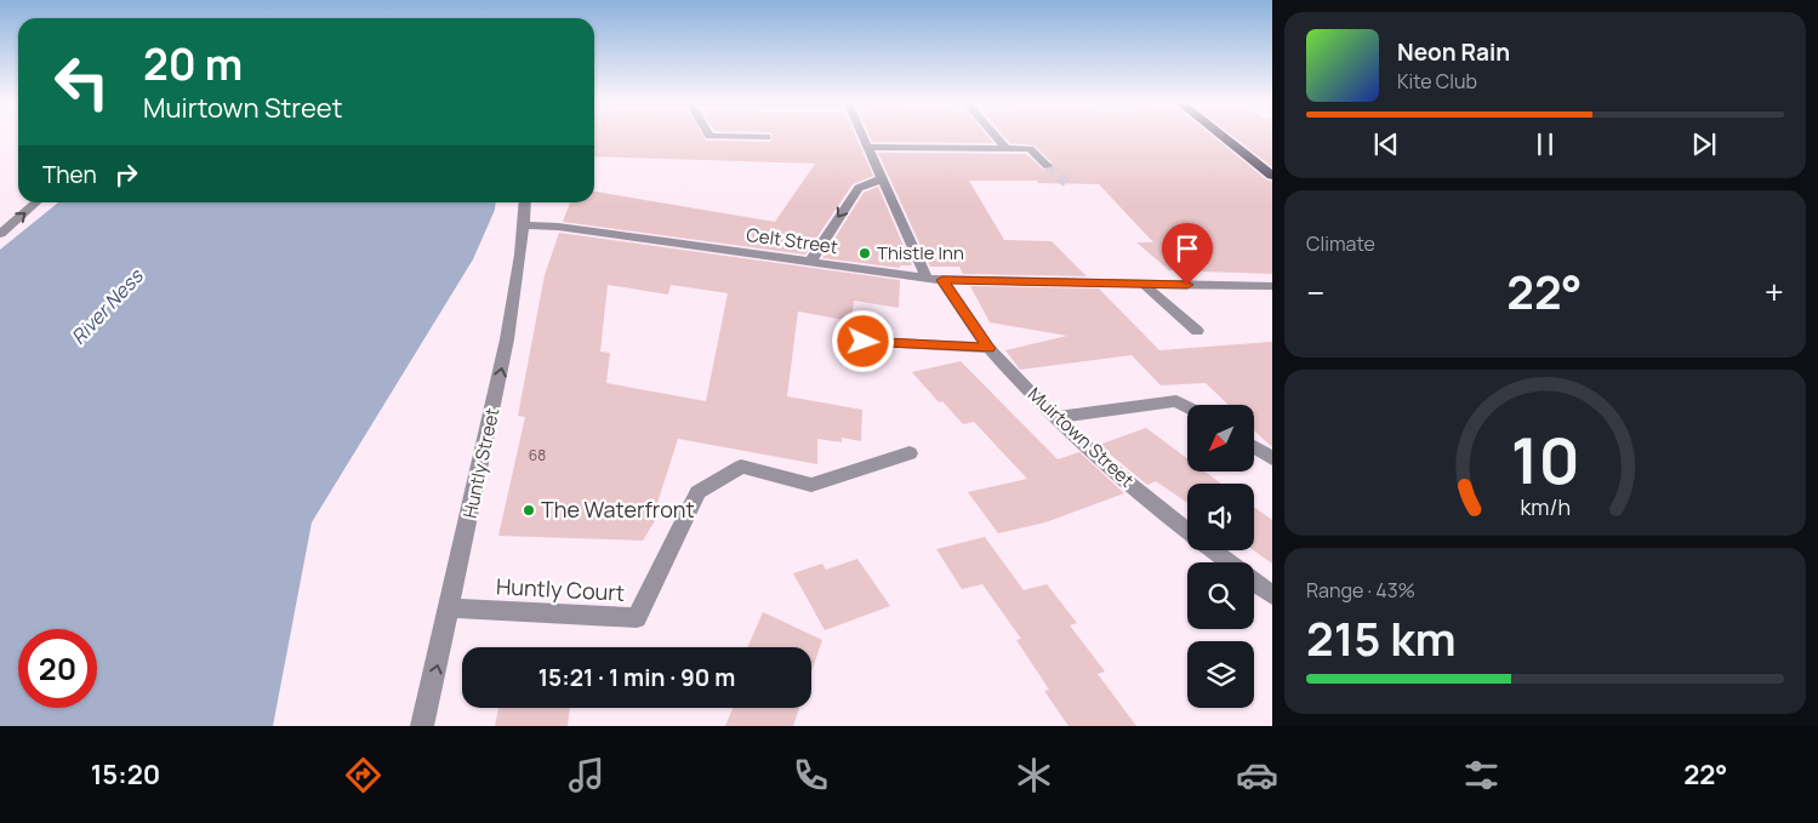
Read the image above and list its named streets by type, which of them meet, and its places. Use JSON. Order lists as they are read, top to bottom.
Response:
{
  "streets": {
    "street": [
      "Celt Street",
      "Muirtown Street",
      "Huntly Street",
      "Huntly Court"
    ]
  },
  "crossings": [
    ["Celt Street", "Muirtown Street"],
    ["Celt Street", "Huntly Street"],
    ["Huntly Street", "Huntly Court"]
  ],
  "one_way": ["Huntly Street"],
  "water": ["River Ness"],
  "places": ["Thistle Inn", "The Waterfront"],
  "house_numbers": ["68"],
  "north": "bottom left",
  "page": {
    "turn": ["20 m", "Muirtown Street"],
    "song": ["Neon Rain", "Kite Club"],
    "then": "Then",
    "tile": [
      "Climate",
      ["Range · 43%", "215 km"]
    ],
    "heat": ["−", "22°", "+"],
    "limit": "20",
    "trip": "15:21 · 1 min · 90 m",
    "tabs": ["15:20", "22°"],
    "gauge": ["10", "km/h"]
  }
}
